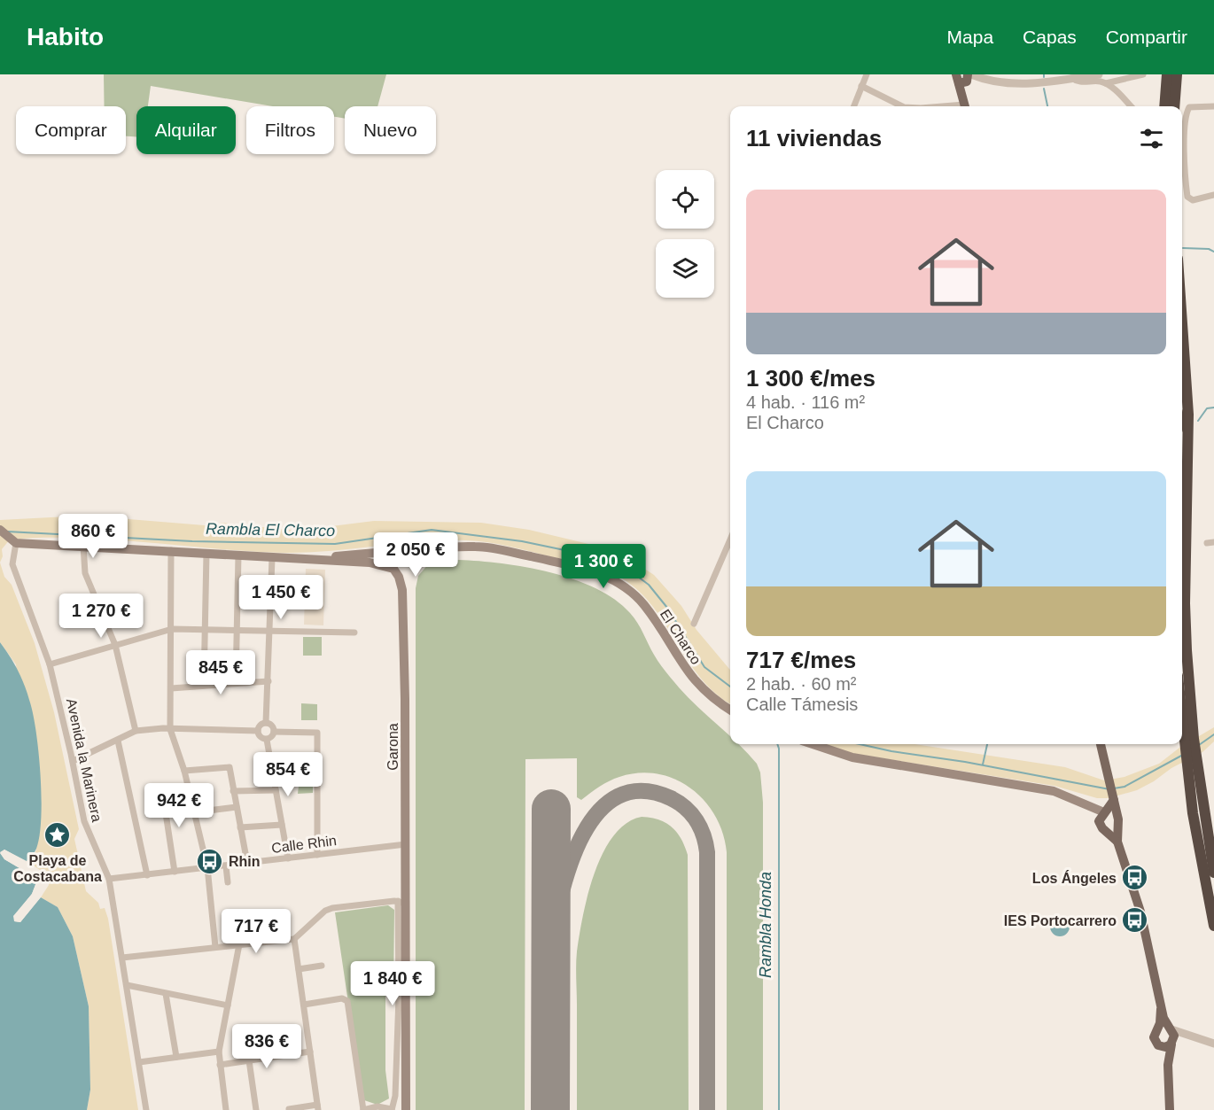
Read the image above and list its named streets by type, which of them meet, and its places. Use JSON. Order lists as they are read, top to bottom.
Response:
{
  "streets": {
    "main road": ["El Charco", "Garona"],
    "street": ["Avenida la Marinera", "Calle Rhin"]
  },
  "crossings": [
    ["El Charco", "Avenida la Marinera"],
    ["Garona", "Calle Rhin"],
    ["Avenida la Marinera", "Calle Rhin"]
  ],
  "water": ["Rambla El Charco", "Rambla Honda"],
  "places": {
    "place": ["Playa de Costacabana"],
    "bus stop": ["Rhin", "Los Ángeles", "IES Portocarrero"]
  },
  "page": {
    "header": "Habito",
    "nav": ["Mapa", "Capas", "Compartir"],
    "chip": [
      "Comprar",
      "Alquilar",
      "Filtros",
      "Nuevo"
    ],
    "heading": "11 viviendas",
    "list": [
      {
        "name": "1 300 €/mes",
        "note": "4 hab. · 116 m² · El Charco"
      },
      {
        "name": "717 €/mes",
        "note": "2 hab. · 60 m² · Calle Támesis"
      }
    ],
    "price": [
      "860 €",
      "2 050 €",
      "1 300 €",
      "1 450 €",
      "1 270 €",
      "845 €",
      "854 €",
      "942 €",
      "717 €",
      "1 840 €",
      "836 €"
    ]
  }
}
